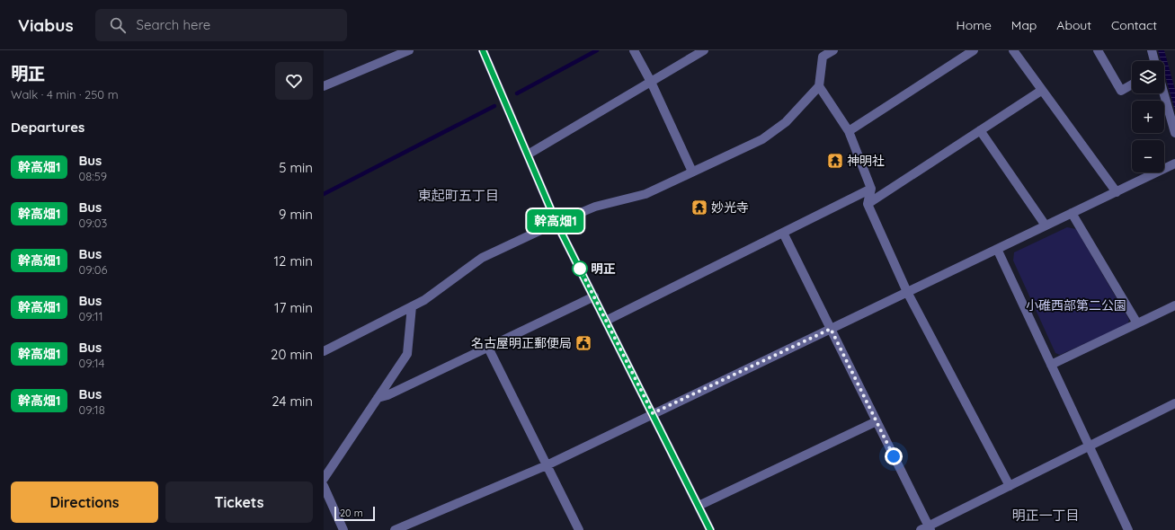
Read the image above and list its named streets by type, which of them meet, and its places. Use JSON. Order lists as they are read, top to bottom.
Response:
{
  "districts": ["東起町五丁目", "明正一丁目"],
  "parks": ["小碓西部第二公園"],
  "places": {
    "temple": ["神明社", "妙光寺"],
    "other": ["明正"],
    "public building": ["名古屋明正郵便局"]
  },
  "lines": ["bus line 幹高畑1"],
  "scale_bar": "20 m",
  "page": {
    "header": "Viabus",
    "search": "Search here",
    "nav": [
      "Home",
      "Map",
      "About",
      "Contact"
    ],
    "heading": [
      ["明正", "Walk · 4 min · 250 m"],
      "Departures"
    ],
    "on_map": "幹高畑1",
    "map_buttons": ["+", "−"],
    "list": [
      {
        "mark": "幹高畑1",
        "name": "Bus",
        "note": "08:59",
        "value": "5 min"
      },
      {
        "mark": "幹高畑1",
        "name": "Bus",
        "note": "09:03",
        "value": "9 min"
      },
      {
        "mark": "幹高畑1",
        "name": "Bus",
        "note": "09:06",
        "value": "12 min"
      },
      {
        "mark": "幹高畑1",
        "name": "Bus",
        "note": "09:11",
        "value": "17 min"
      },
      {
        "mark": "幹高畑1",
        "name": "Bus",
        "note": "09:14",
        "value": "20 min"
      },
      {
        "mark": "幹高畑1",
        "name": "Bus",
        "note": "09:18",
        "value": "24 min"
      }
    ],
    "buttons": ["Directions", "Tickets"],
    "scale": "20 m"
  }
}
